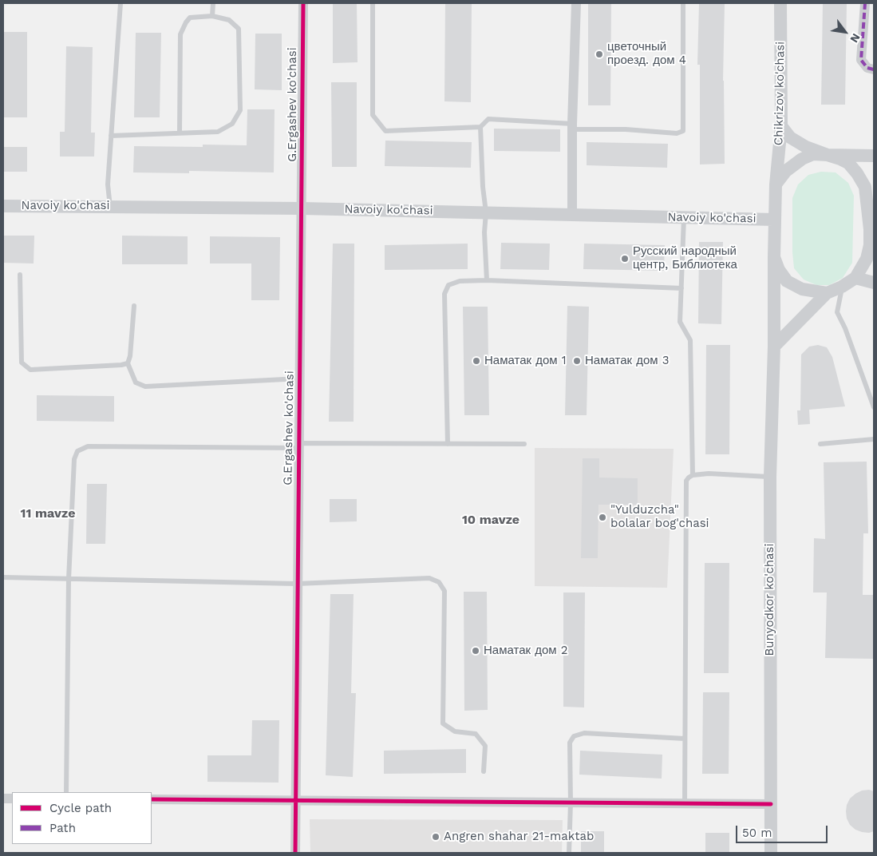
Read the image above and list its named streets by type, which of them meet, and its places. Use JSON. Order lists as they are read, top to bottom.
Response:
{
  "streets": {
    "main road": ["Chikrizov ko'chasi", "Navoiy ko'chasi", "Bunyodkor ko'chasi"],
    "street": ["G.Ergashev ko'chasi"]
  },
  "crossings": [
    ["Chikrizov ko'chasi", "Navoiy ko'chasi"],
    ["G.Ergashev ko'chasi", "Navoiy ko'chasi"]
  ],
  "districts": ["11 mavze", "10 mavze"],
  "places": [
    "цветочный проезд. дом 4",
    "Русский народный центр, Библиотека",
    "Наматак дом 1",
    "Наматак дом 3",
    "\"Yulduzcha\" bolalar bog'chasi",
    "Наматак дом 2",
    "Angren shahar 21-maktab"
  ],
  "legend": ["Cycle path", "Path"],
  "scale_bar": "50 m",
  "north": "bottom right"
}
